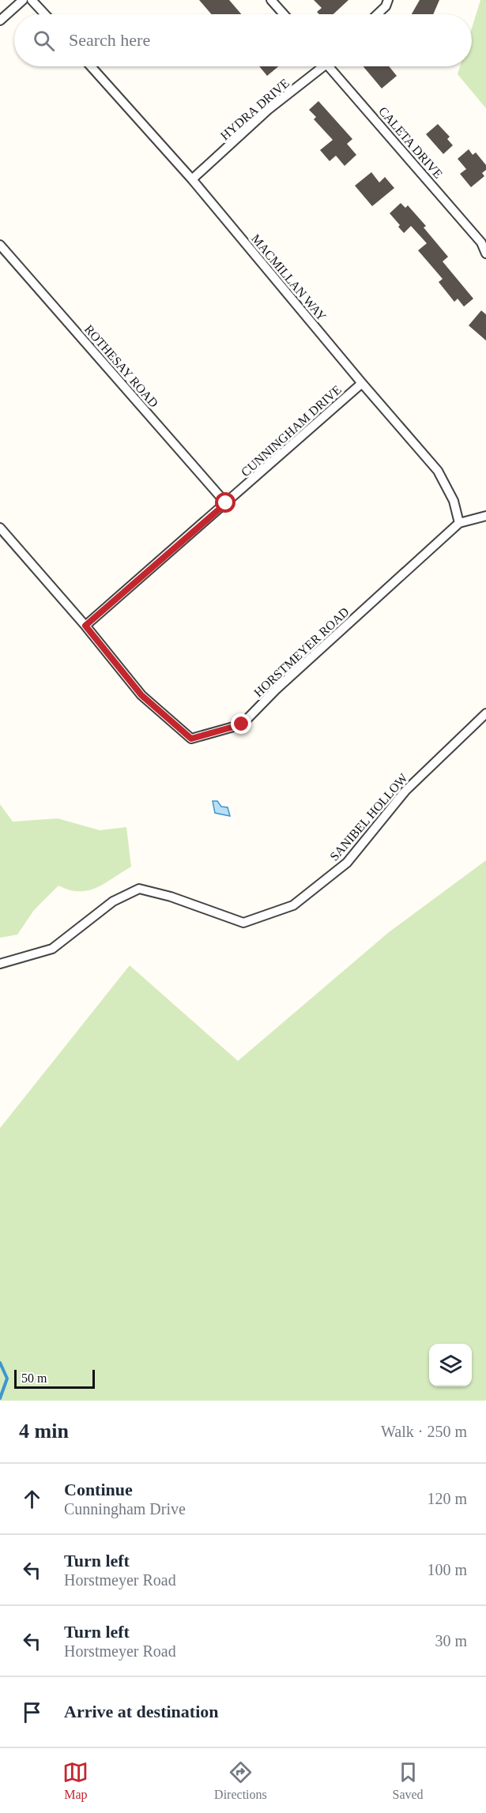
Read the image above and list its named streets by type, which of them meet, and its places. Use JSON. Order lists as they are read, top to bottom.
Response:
{
  "streets": {
    "street": [
      "HYDRA DRIVE",
      "CALETA DRIVE",
      "MACMILLAN WAY",
      "ROTHESAY ROAD",
      "CUNNINGHAM DRIVE",
      "HORSTMEYER ROAD",
      "SANIBEL HOLLOW"
    ]
  },
  "crossings": [
    ["HYDRA DRIVE", "MACMILLAN WAY"],
    ["MACMILLAN WAY", "CUNNINGHAM DRIVE"],
    ["MACMILLAN WAY", "HORSTMEYER ROAD"],
    ["ROTHESAY ROAD", "CUNNINGHAM DRIVE"],
    ["CUNNINGHAM DRIVE", "HORSTMEYER ROAD"]
  ],
  "scale_bar": "50 m",
  "page": {
    "search": "Search here",
    "scale": "50 m",
    "heading": ["4 min", "Walk · 250 m"],
    "list": [
      ["Continue", "Cunningham Drive", "120 m"],
      ["Turn left", "Horstmeyer Road", "100 m"],
      ["Turn left", "Horstmeyer Road", "30 m"],
      "Arrive at destination"
    ],
    "nav": ["Map", "Directions", "Saved"]
  }
}
